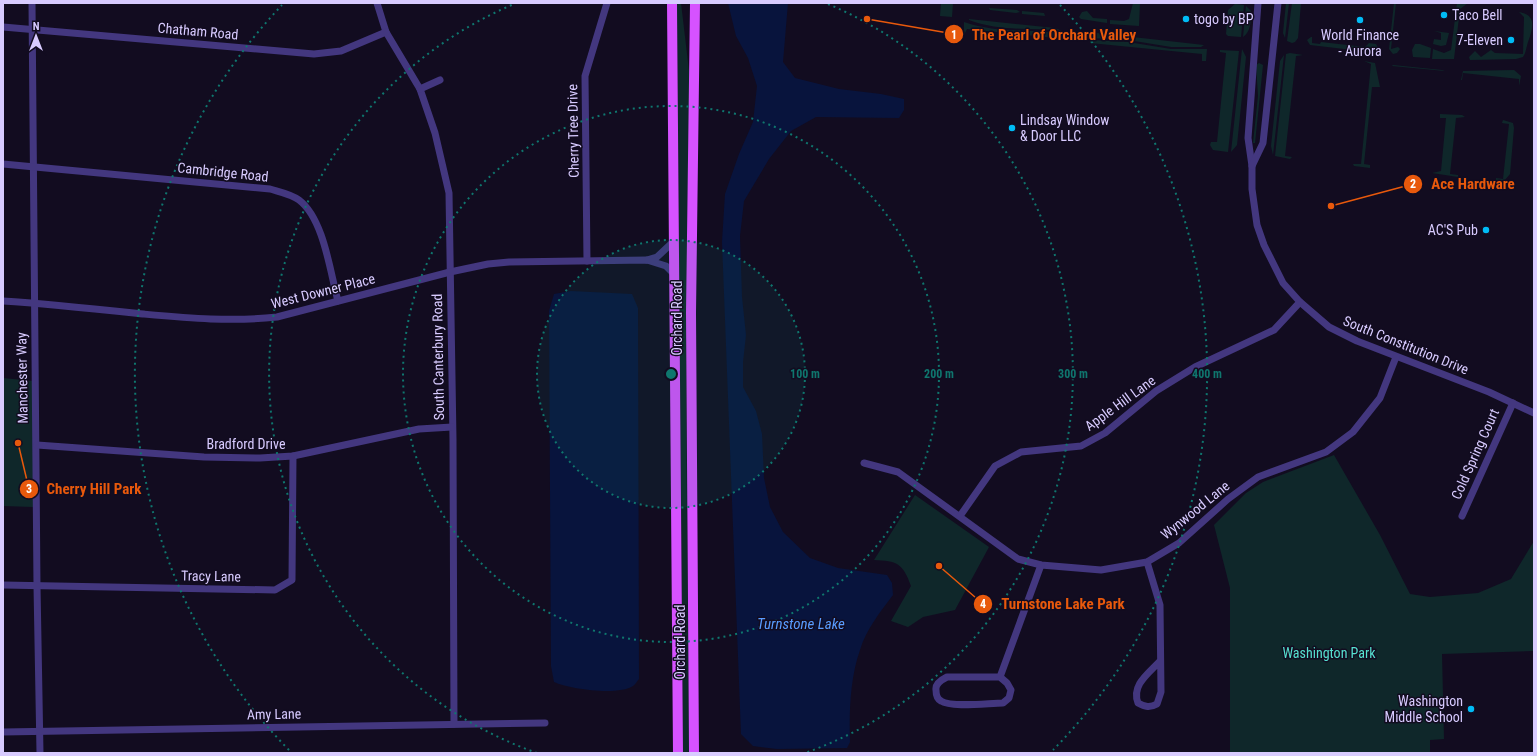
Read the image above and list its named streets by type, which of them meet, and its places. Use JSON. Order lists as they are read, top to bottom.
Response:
{
  "streets": {
    "main road": ["Orchard Road"],
    "street": [
      "Chatham Road",
      "Cherry Tree Drive",
      "Cambridge Road",
      "West Downer Place",
      "South Constitution Drive",
      "South Canterbury Road",
      "Manchester Way",
      "Apple Hill Lane",
      "Bradford Drive",
      "Cold Spring Court",
      "Wynwood Lane",
      "Tracy Lane",
      "Amy Lane"
    ]
  },
  "crossings": [
    ["Chatham Road", "South Canterbury Road"],
    ["Chatham Road", "Manchester Way"],
    ["Cherry Tree Drive", "West Downer Place"],
    ["Cambridge Road", "West Downer Place"],
    ["Cambridge Road", "Manchester Way"],
    ["West Downer Place", "Orchard Road"],
    ["West Downer Place", "South Canterbury Road"],
    ["West Downer Place", "Manchester Way"],
    ["South Constitution Drive", "Apple Hill Lane"],
    ["South Constitution Drive", "Cold Spring Court"],
    ["South Constitution Drive", "Wynwood Lane"],
    ["South Canterbury Road", "Bradford Drive"],
    ["South Canterbury Road", "Amy Lane"],
    ["Manchester Way", "Bradford Drive"],
    ["Manchester Way", "Tracy Lane"],
    ["Manchester Way", "Amy Lane"],
    ["Apple Hill Lane", "Wynwood Lane"],
    ["Bradford Drive", "Tracy Lane"]
  ],
  "water": ["Turnstone Lake"],
  "parks": ["Washington Park"],
  "places": [
    "Taco Bell",
    "The Pearl of Orchard Valley",
    "togo by BP",
    "World Finance - Aurora",
    "7-Eleven",
    "Lindsay Window & Door LLC",
    "Ace Hardware",
    "AC'S Pub",
    "Cherry Hill Park",
    "Turnstone Lake Park",
    "Washington Middle School"
  ],
  "north": "top",
  "rings": [
    "100 m",
    "200 m",
    "300 m",
    "400 m"
  ]
}
